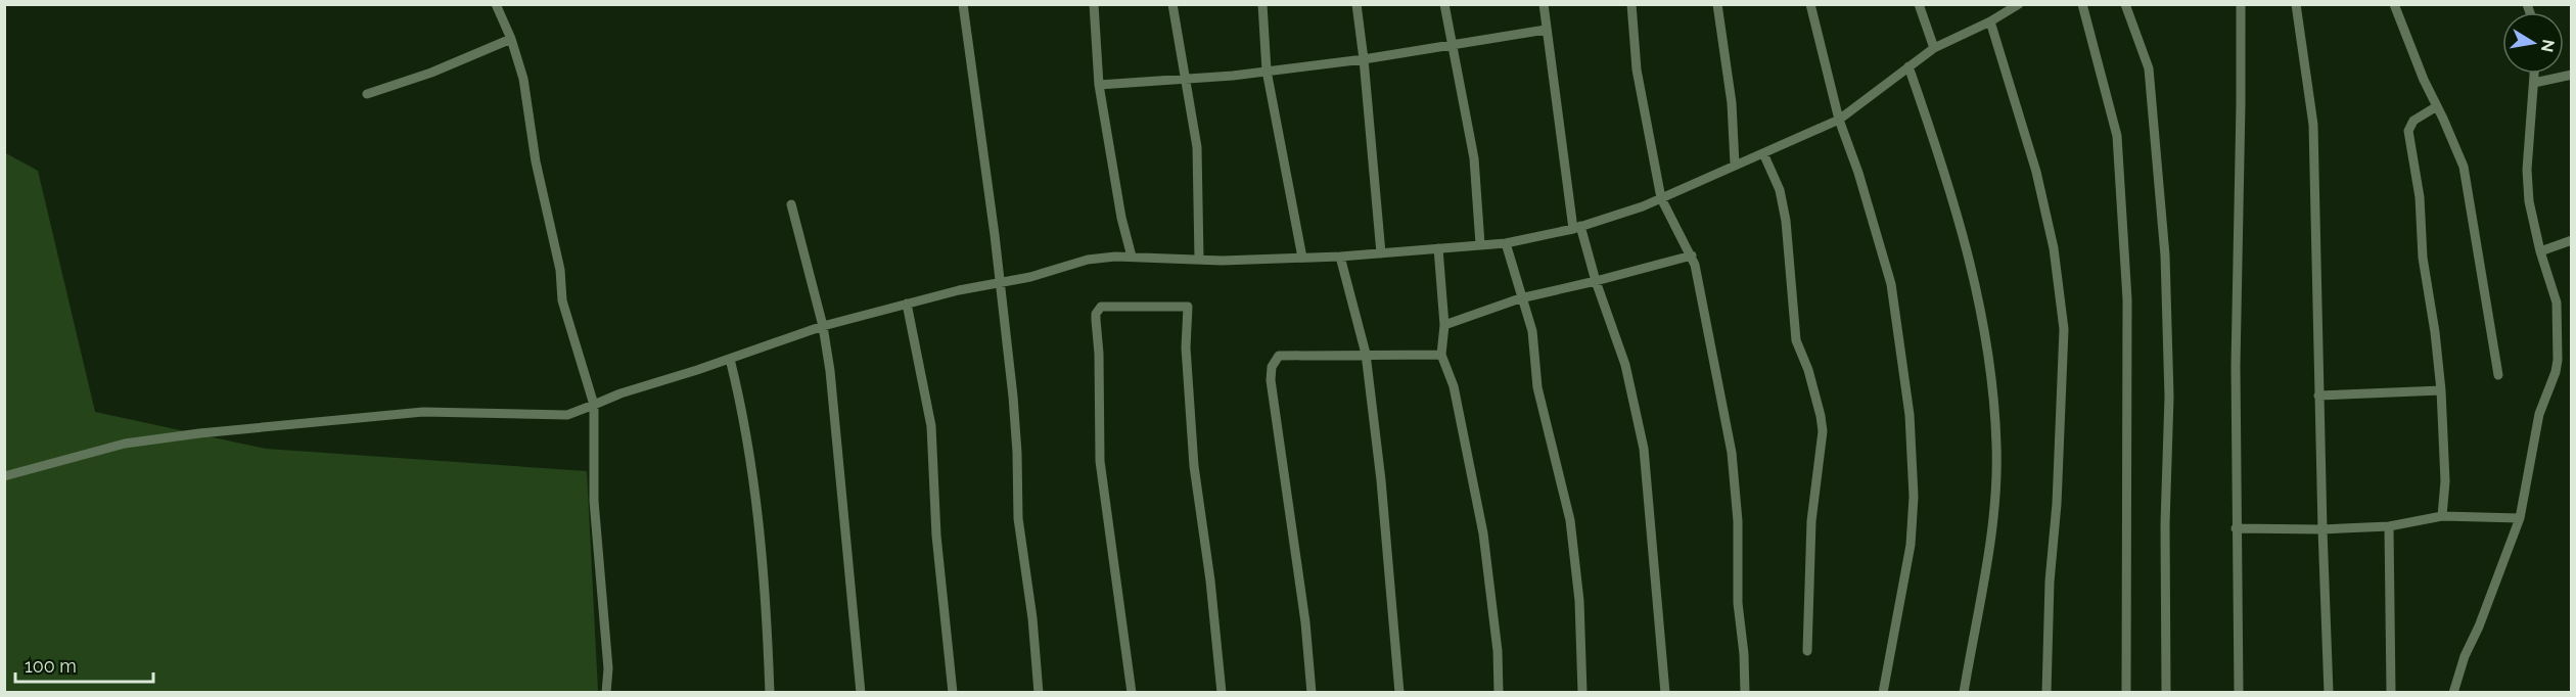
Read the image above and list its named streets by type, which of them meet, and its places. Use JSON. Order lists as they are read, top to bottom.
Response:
{
  "scale_bar": "100 m",
  "north": "right"
}
